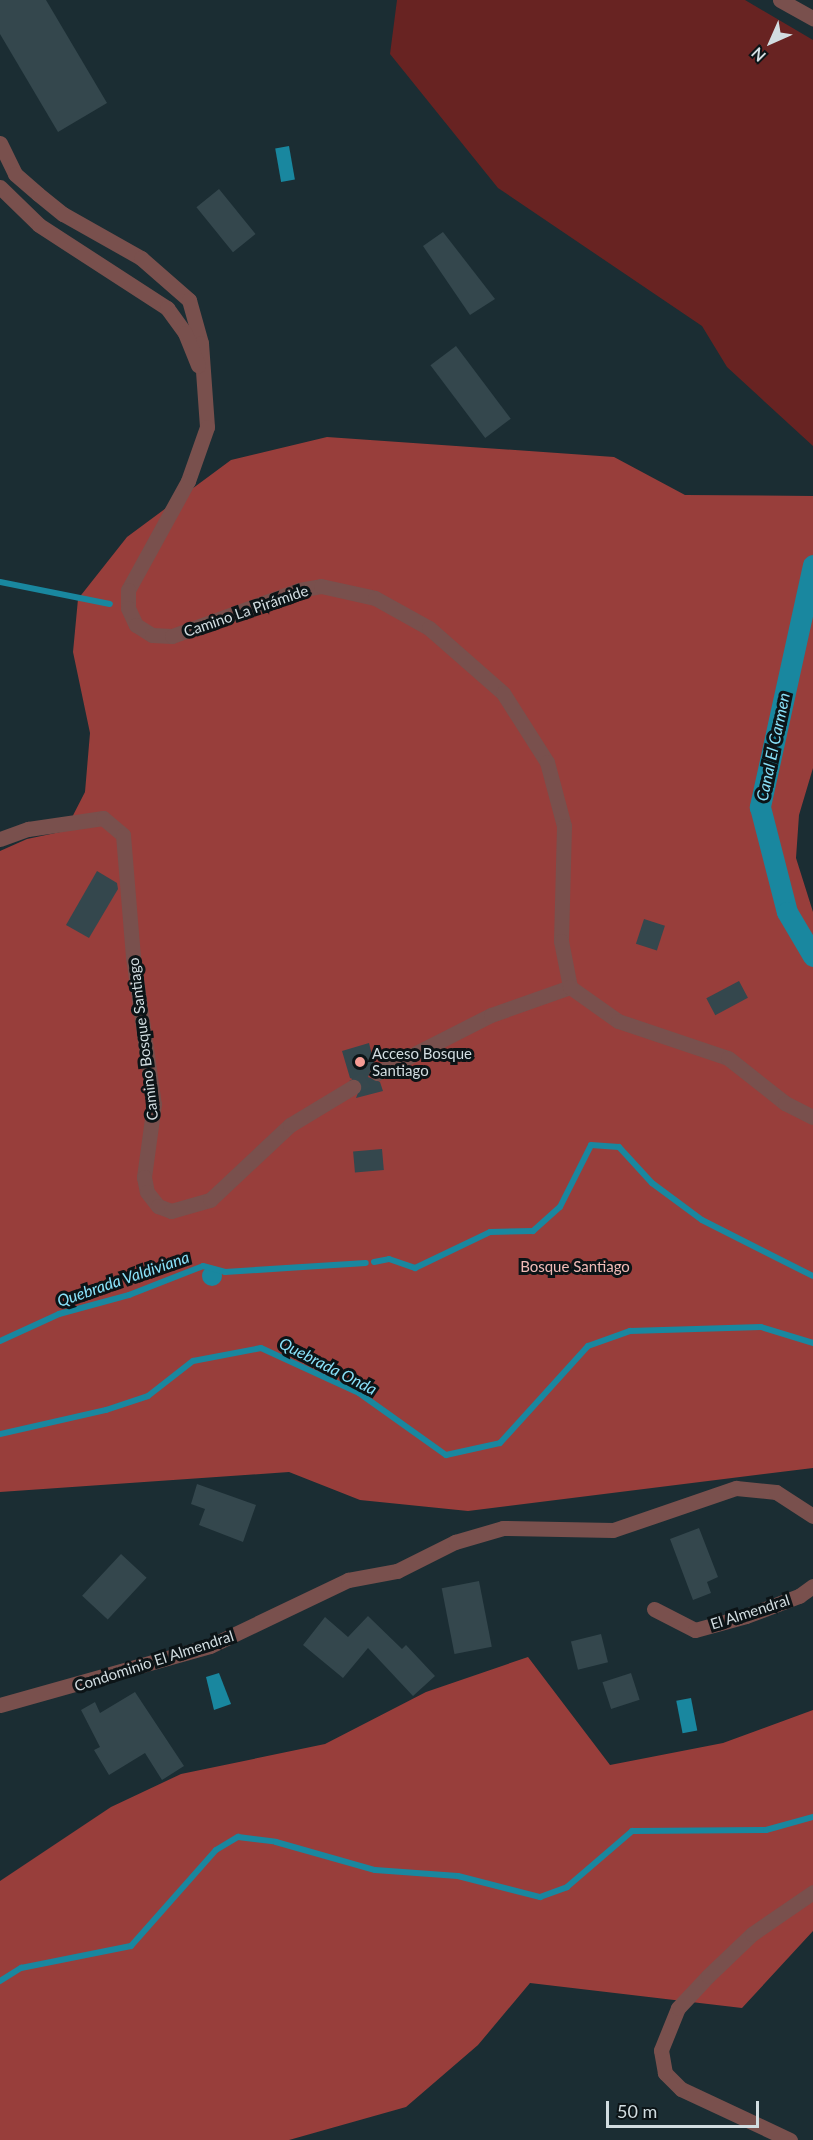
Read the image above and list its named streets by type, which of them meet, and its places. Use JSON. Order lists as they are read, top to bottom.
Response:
{
  "streets": {
    "street": [
      "Camino La Pirámide",
      "Camino Bosque Santiago",
      "El Almendral",
      "Condominio El Almendral"
    ]
  },
  "water": ["Canal El Carmen", "Quebrada Valdiviana", "Quebrada Onda"],
  "parks": ["Bosque Santiago"],
  "places": ["Acceso Bosque Santiago"],
  "scale_bar": "50 m",
  "north": "bottom left"
}
